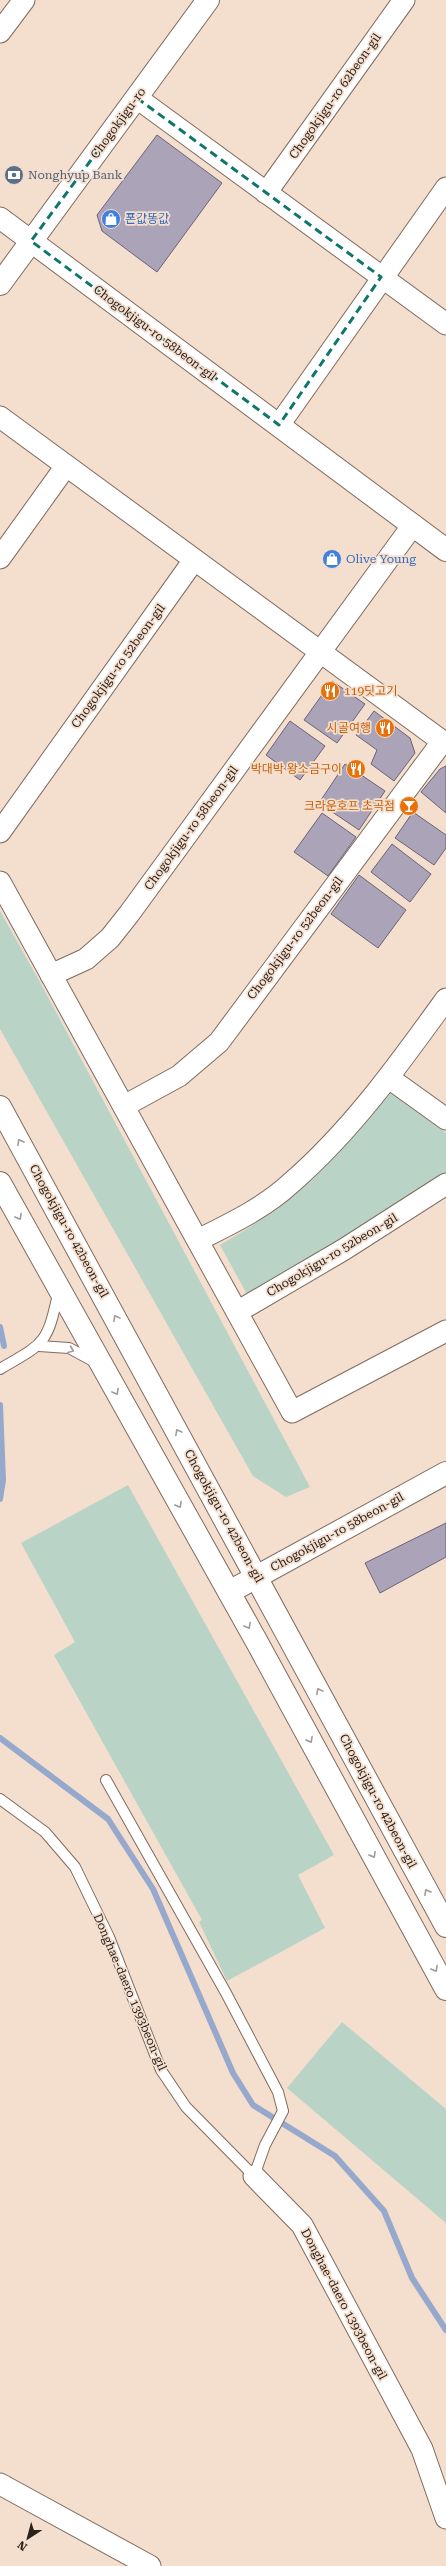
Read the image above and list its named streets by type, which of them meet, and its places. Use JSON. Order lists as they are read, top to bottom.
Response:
{
  "streets": {
    "street": [
      "Chogokjigu-ro 62beon-gil",
      "Chogokjigu-ro",
      "Chogokjigu-ro 58beon-gil",
      "Chogokjigu-ro 52beon-gil",
      "Chogokjigu-ro 42beon-gil",
      "Donghae-daero 1393beon-gil"
    ]
  },
  "crossings": [
    ["Chogokjigu-ro", "Chogokjigu-ro 58beon-gil"],
    ["Chogokjigu-ro 58beon-gil", "Chogokjigu-ro 52beon-gil"],
    ["Chogokjigu-ro 58beon-gil", "Chogokjigu-ro 42beon-gil"]
  ],
  "places": {
    "bank": ["Nonghyup Bank"],
    "shop": ["폰값똥값", "Olive Young"],
    "restaurant": ["119딧고기", "시골여행", "박대박 왕소금구이"],
    "bar": ["크라운호프 초곡점"]
  },
  "north": "bottom left"
}
